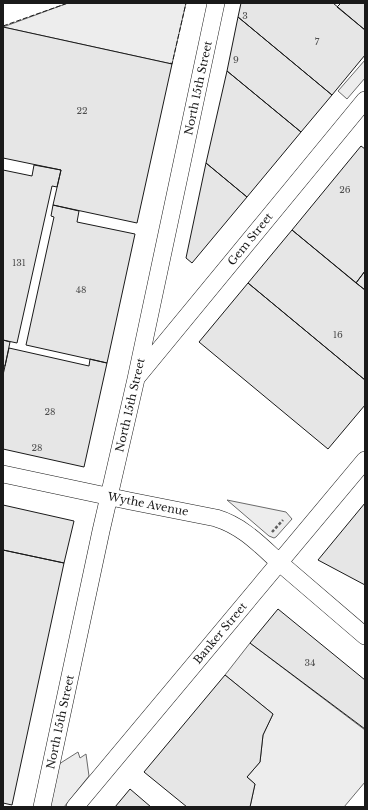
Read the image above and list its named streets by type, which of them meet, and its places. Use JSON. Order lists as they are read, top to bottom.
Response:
{
  "streets": {
    "street": [
      "North 15th Street",
      "Gem Street",
      "Wythe Avenue",
      "Banker Street"
    ]
  },
  "crossings": [
    ["North 15th Street", "Gem Street"],
    ["North 15th Street", "Wythe Avenue"],
    ["Wythe Avenue", "Banker Street"]
  ],
  "house_numbers": [
    "3",
    "7",
    "9",
    "22",
    "26",
    "131",
    "48",
    "16",
    "28",
    "28",
    "34"
  ]
}
